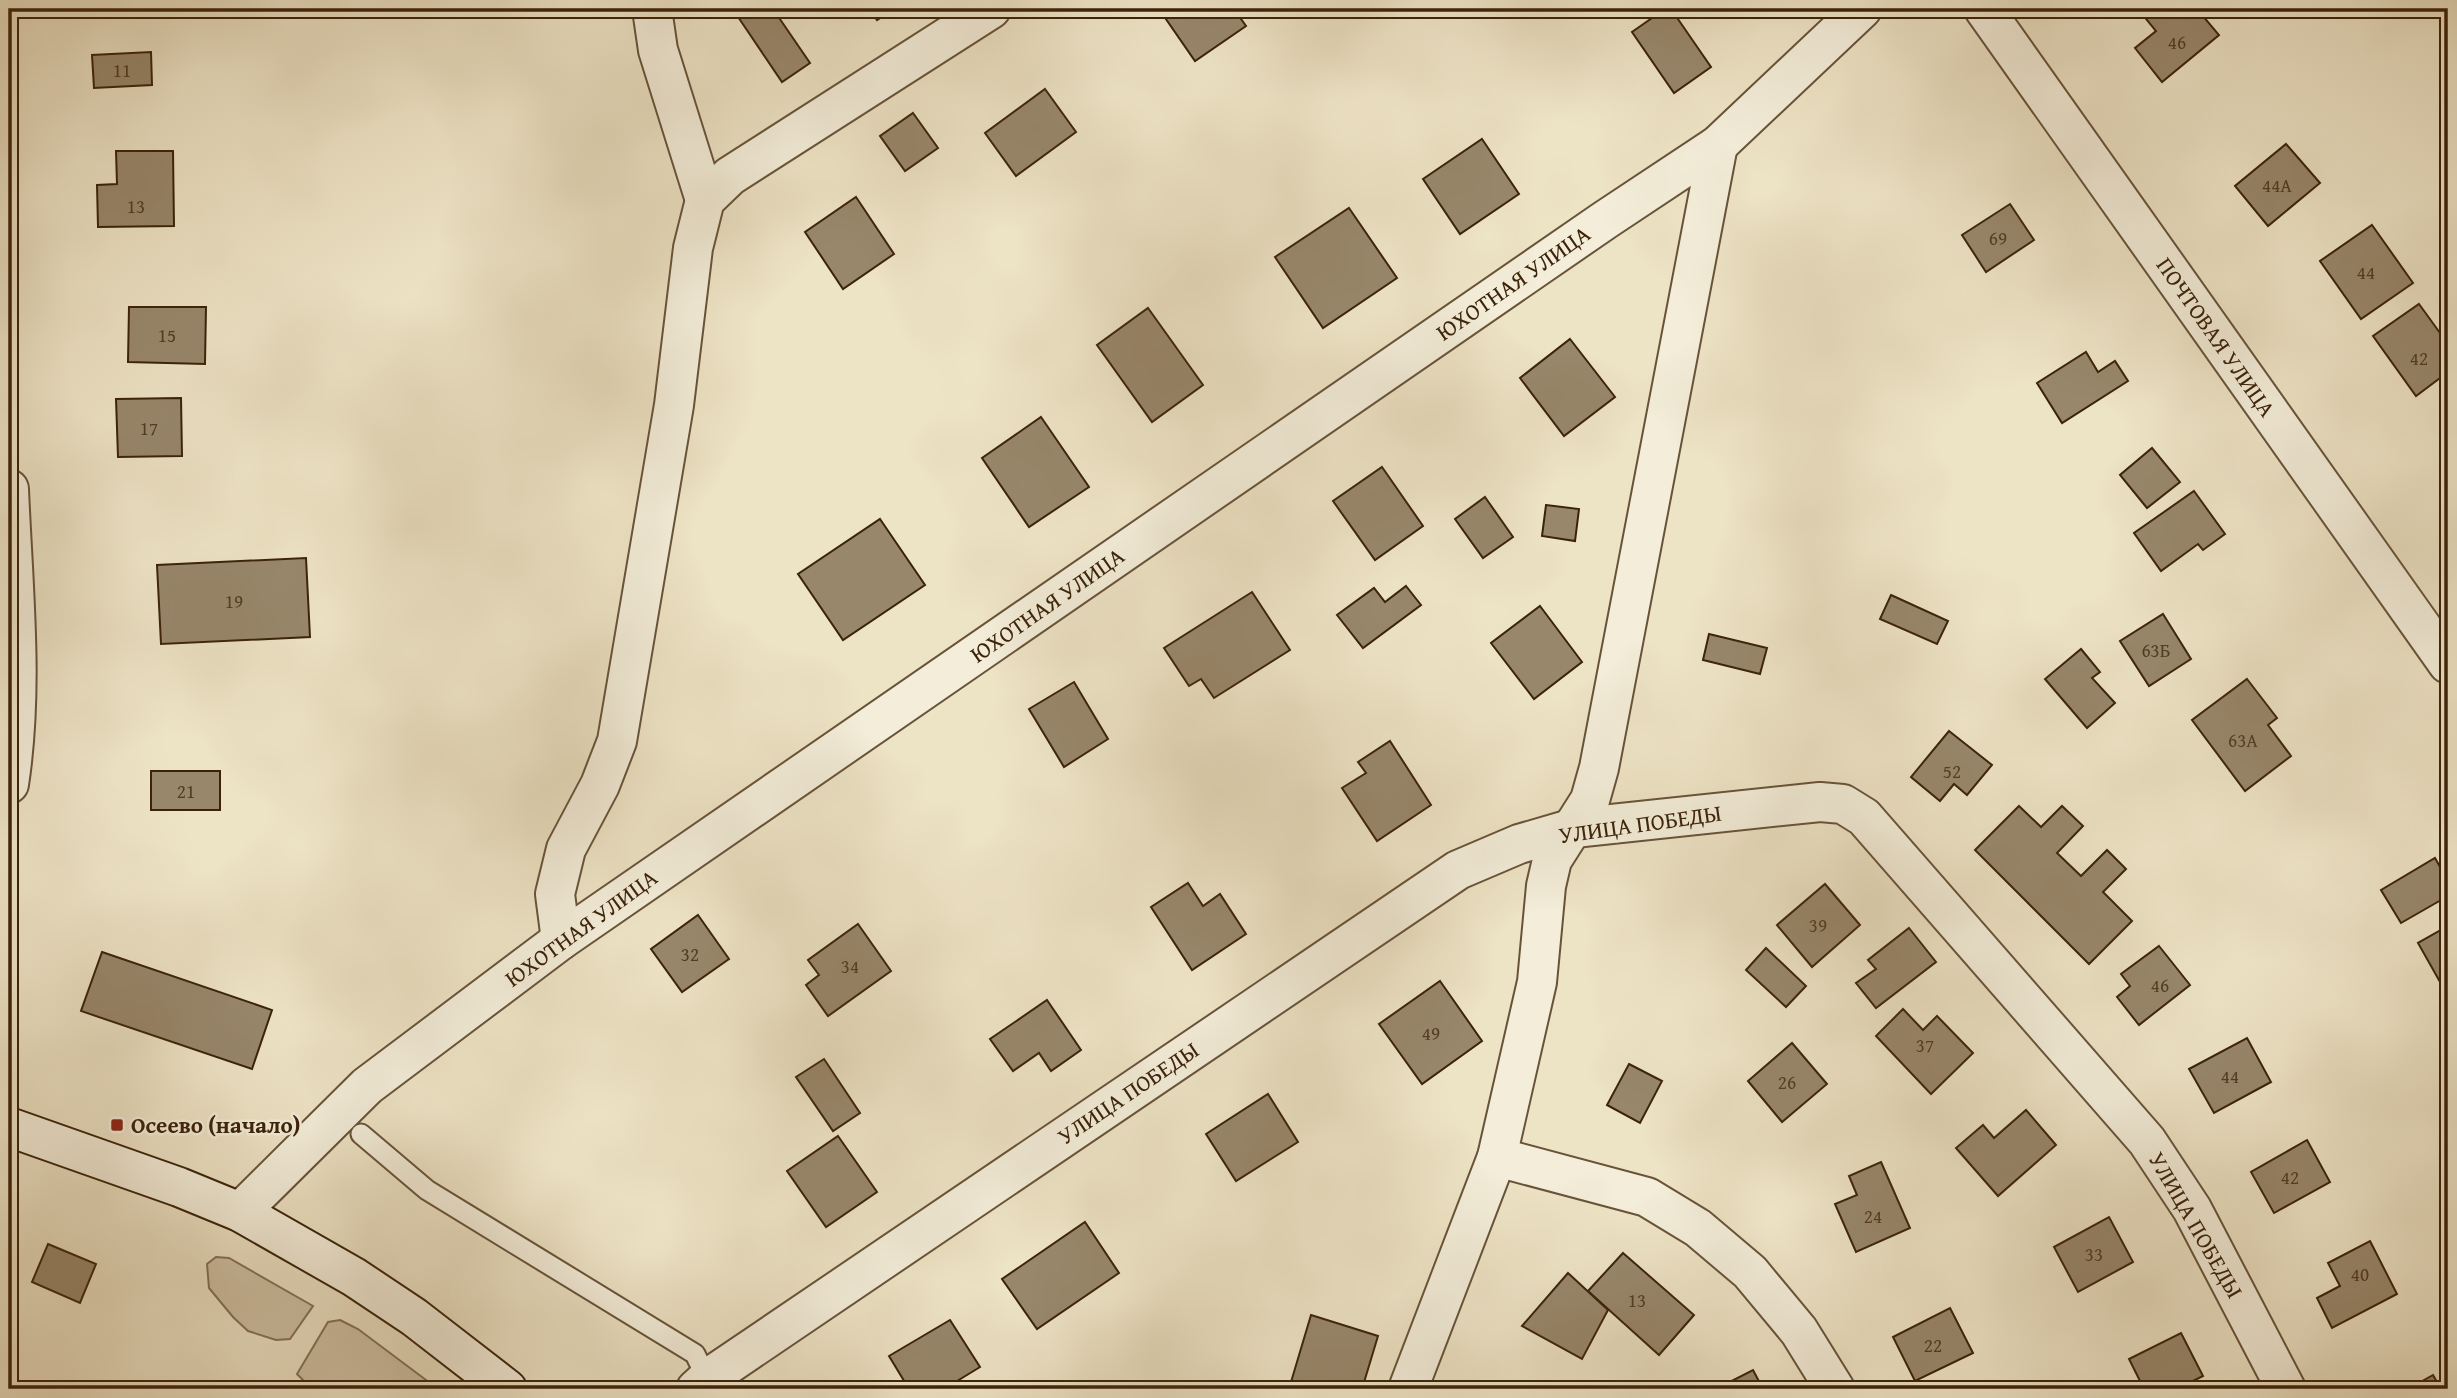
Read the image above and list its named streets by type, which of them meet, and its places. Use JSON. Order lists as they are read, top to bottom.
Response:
{
  "streets": {
    "street": ["ЮХОТНАЯ УЛИЦА", "ПОЧТОВАЯ УЛИЦА", "УЛИЦА ПОБЕДЫ"]
  },
  "places": {
    "transit": ["Осеево (начало)"]
  },
  "house_numbers": [
    "46",
    "11",
    "44А",
    "13",
    "69",
    "44",
    "15",
    "42",
    "17",
    "19",
    "63Б",
    "63А",
    "52",
    "21",
    "39",
    "32",
    "34",
    "46",
    "49",
    "37",
    "44",
    "26",
    "42",
    "24",
    "33",
    "40",
    "13",
    "22"
  ]
}
